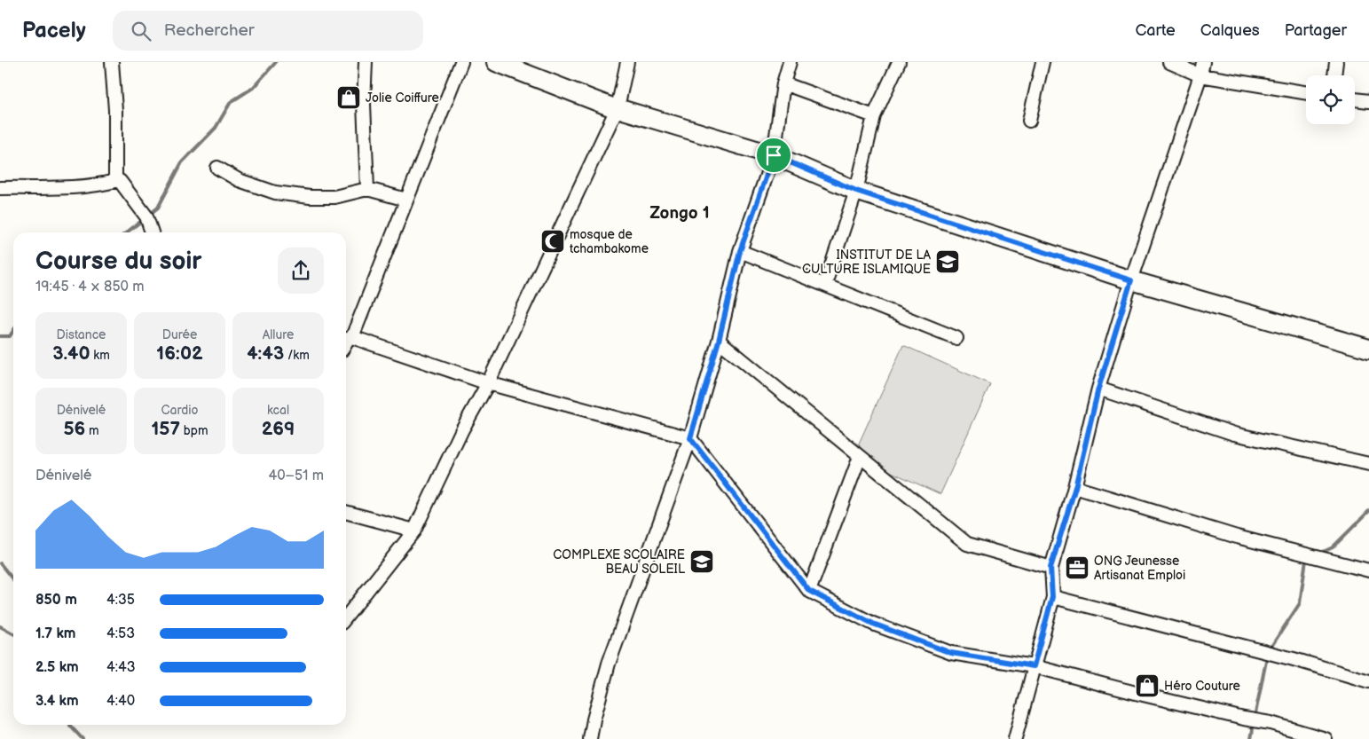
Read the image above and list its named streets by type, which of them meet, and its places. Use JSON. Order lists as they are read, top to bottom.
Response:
{
  "districts": ["Zongo 1"],
  "places": {
    "shop": ["Jolie Coiffure", "Héro Couture"],
    "mosque": ["mosque de tchambakome"],
    "school or university": ["INSTITUT DE LA CULTURE ISLAMIQUE", "COMPLEXE SCOLAIRE BEAU SOLEIL"],
    "office": ["ONG Jeunesse Artisanat Emploi"]
  },
  "page": {
    "header": "Pacely",
    "search": "Rechercher",
    "nav": ["Carte", "Calques", "Partager"],
    "heading": ["Course du soir", "19:45 · 4 × 850 m"],
    "stats": [
      ["Distance", "3.40 km"],
      ["Durée", "16:02"],
      ["Allure", "4:43 /km"],
      ["Dénivelé", "56 m"],
      ["Cardio", "157 bpm"],
      ["kcal", "269"]
    ],
    "chart": ["Dénivelé", "40–51 m"],
    "list": [
      {
        "name": "850 m",
        "note": "4:35"
      },
      {
        "name": "1.7 km",
        "note": "4:53"
      },
      {
        "name": "2.5 km",
        "note": "4:43"
      },
      {
        "name": "3.4 km",
        "note": "4:40"
      }
    ]
  }
}
